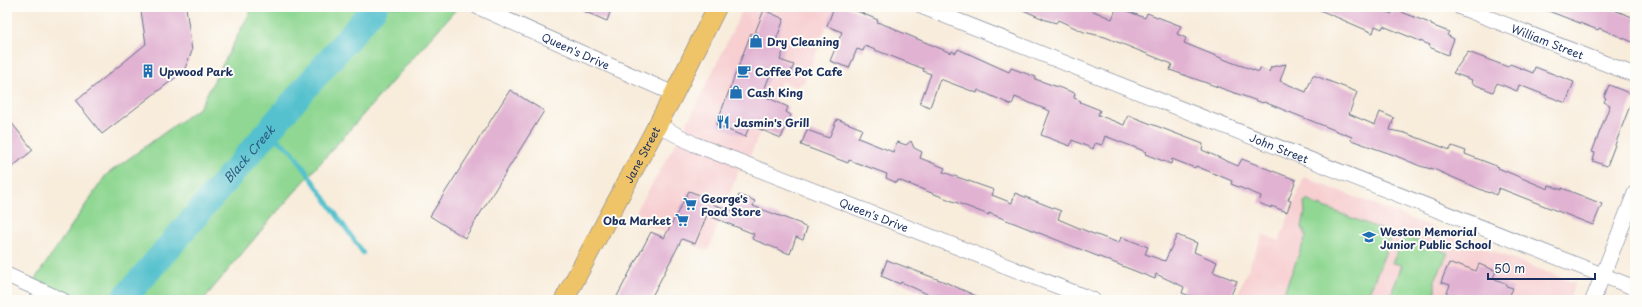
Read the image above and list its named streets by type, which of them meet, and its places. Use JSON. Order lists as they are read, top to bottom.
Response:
{
  "streets": {
    "main road": ["Jane Street"],
    "street": ["William Street", "Queen's Drive", "John Street"]
  },
  "crossings": [
    ["Queen's Drive", "Jane Street"]
  ],
  "water": ["Black Creek"],
  "places": {
    "shop": ["Dry Cleaning", "Cash King"],
    "building": ["Upwood Park"],
    "cafe": ["Coffee Pot Cafe"],
    "restaurant": ["Jasmin's Grill"],
    "supermarket": ["George's Food Store", "Oba Market"],
    "school or university": ["Weston Memorial Junior Public School"]
  },
  "scale_bar": "50 m"
}
